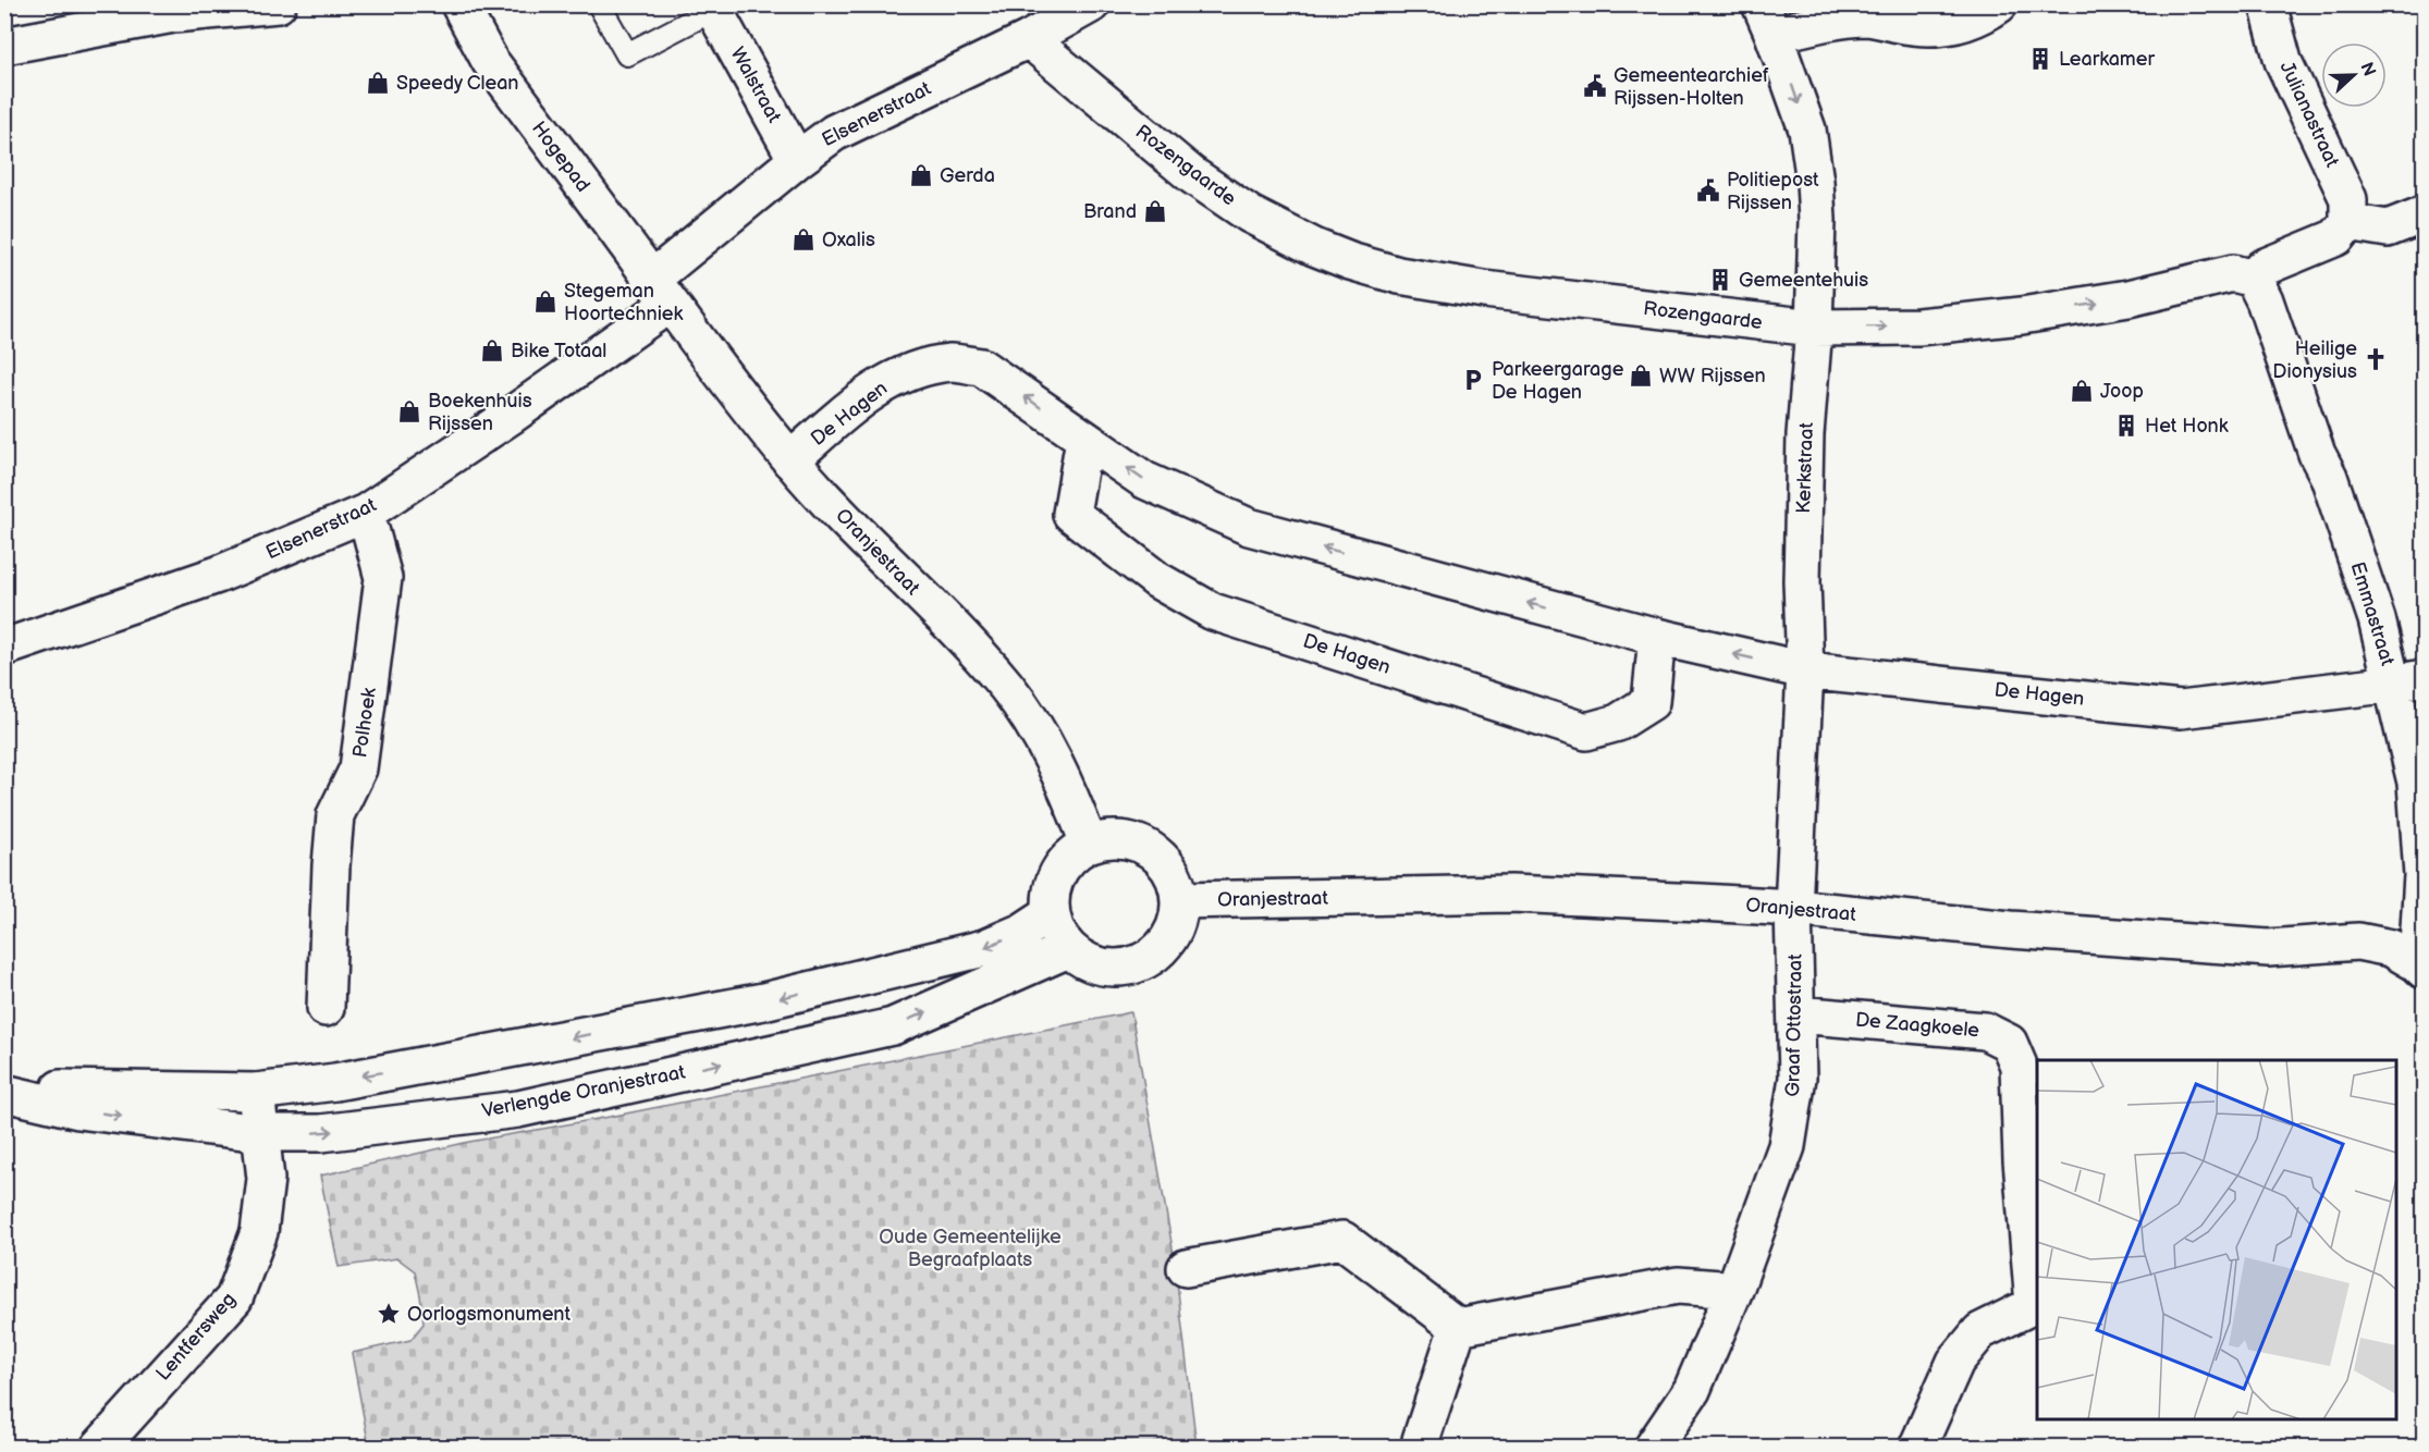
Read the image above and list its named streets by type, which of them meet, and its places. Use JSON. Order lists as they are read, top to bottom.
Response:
{
  "streets": {
    "street": [
      "Walstraat",
      "Elsenerstraat",
      "Julianastraat",
      "Hogepad",
      "Rozengaarde",
      "De Hagen",
      "Kerkstraat",
      "Oranjestraat",
      "Emmastraat",
      "Polhoek",
      "Graaf Ottostraat",
      "De Zaagkoele",
      "Verlengde Oranjestraat",
      "Lentfersweg"
    ]
  },
  "crossings": [
    ["Walstraat", "Elsenerstraat"],
    ["Elsenerstraat", "Hogepad"],
    ["Elsenerstraat", "Rozengaarde"],
    ["Elsenerstraat", "Oranjestraat"],
    ["Elsenerstraat", "Polhoek"],
    ["Hogepad", "Oranjestraat"],
    ["Rozengaarde", "Kerkstraat"],
    ["Rozengaarde", "Emmastraat"],
    ["De Hagen", "Kerkstraat"],
    ["De Hagen", "Oranjestraat"],
    ["De Hagen", "Emmastraat"],
    ["Kerkstraat", "Oranjestraat"],
    ["Kerkstraat", "Graaf Ottostraat"],
    ["Oranjestraat", "Emmastraat"],
    ["Oranjestraat", "Graaf Ottostraat"],
    ["Oranjestraat", "Verlengde Oranjestraat"],
    ["Graaf Ottostraat", "De Zaagkoele"],
    ["Verlengde Oranjestraat", "Lentfersweg"]
  ],
  "one_way": ["De Hagen"],
  "parks": ["Oude Gemeentelijke Begraafplaats"],
  "places": {
    "building": ["Learkamer", "Gemeentehuis", "Het Honk"],
    "shop": [
      "Speedy Clean",
      "Gerda",
      "Brand",
      "Oxalis",
      "Stegeman Hoortechniek",
      "Bike Totaal",
      "WW Rijssen",
      "Joop",
      "Boekenhuis Rijssen"
    ],
    "public building": ["Gemeentearchief Rijssen-Holten", "Politiepost Rijssen"],
    "church": ["Heilige Dionysius"],
    "parking": ["Parkeergarage De Hagen"],
    "place": ["Oorlogsmonument"]
  },
  "north": "right"
}
